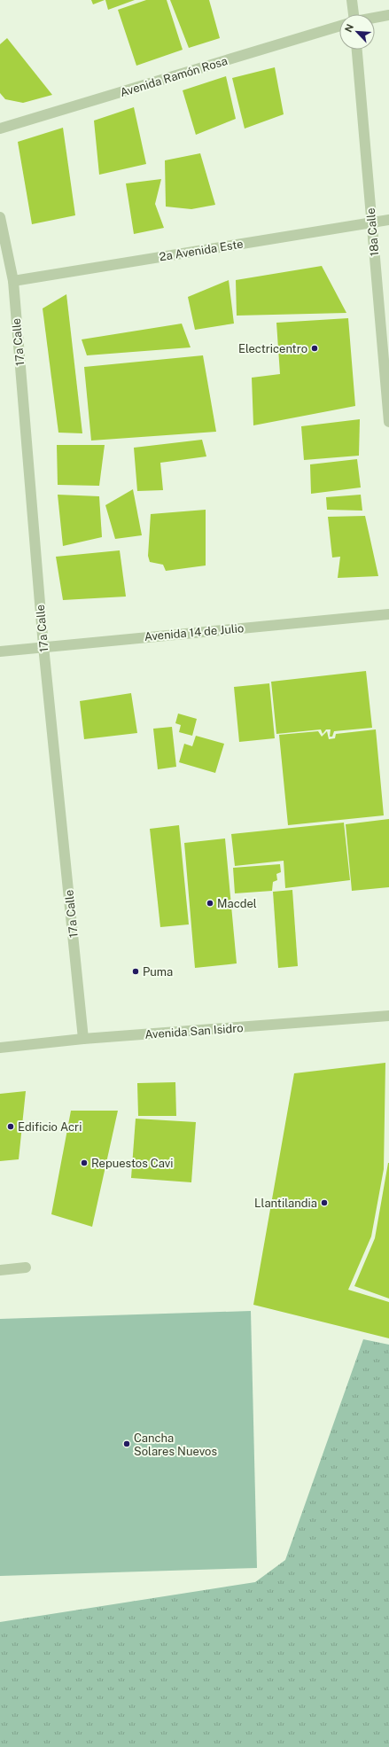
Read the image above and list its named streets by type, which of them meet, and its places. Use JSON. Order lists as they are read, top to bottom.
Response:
{
  "streets": {
    "street": [
      "Avenida Ramón Rosa",
      "18a Calle",
      "2a Avenida Este",
      "17a Calle",
      "Avenida 14 de Julio",
      "Avenida San Isidro"
    ]
  },
  "crossings": [
    ["18a Calle", "2a Avenida Este"],
    ["2a Avenida Este", "17a Calle"],
    ["17a Calle", "Avenida 14 de Julio"],
    ["17a Calle", "Avenida San Isidro"]
  ],
  "places": [
    "Electricentro",
    "Macdel",
    "Puma",
    "Edificio Acri",
    "Repuestos Cavi",
    "Llantilandia",
    "Cancha Solares Nuevos"
  ],
  "north": "top left"
}
